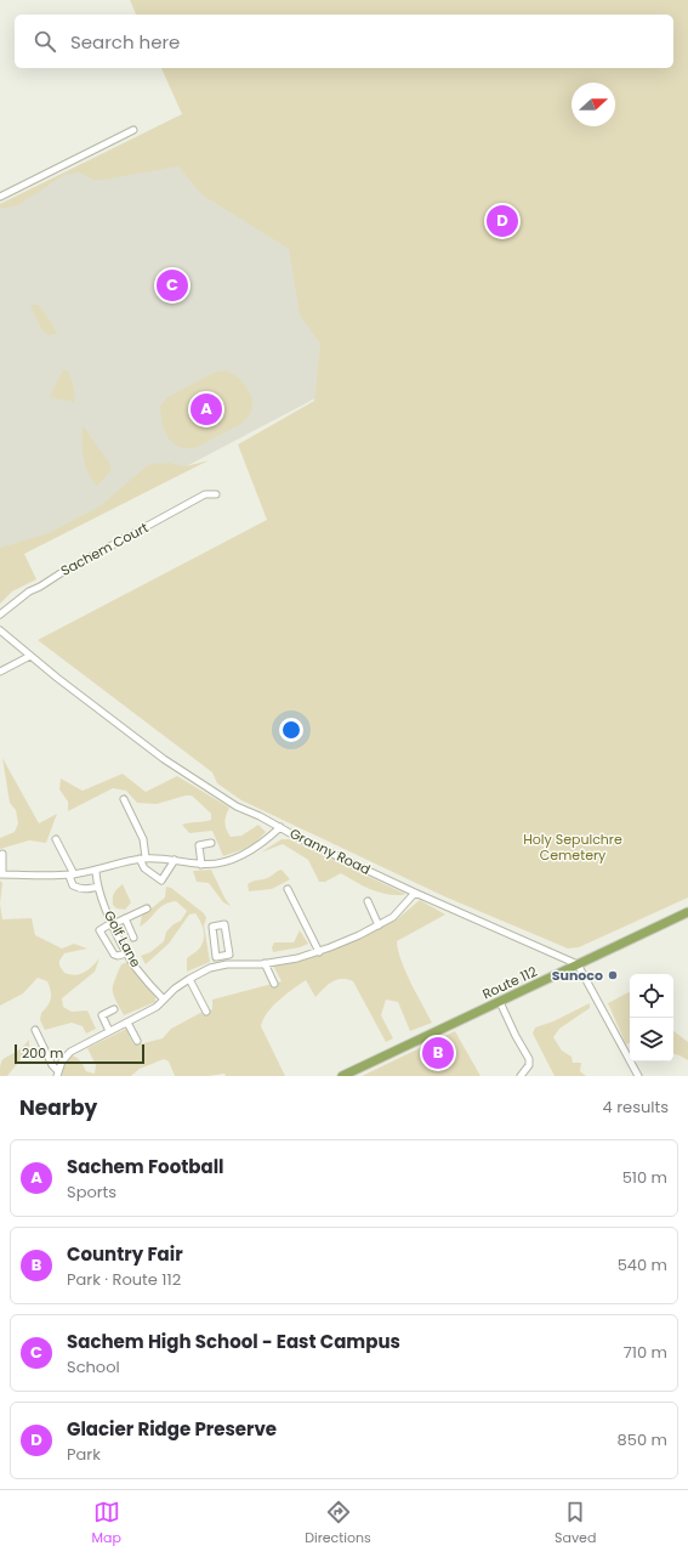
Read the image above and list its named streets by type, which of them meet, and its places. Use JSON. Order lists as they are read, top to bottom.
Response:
{
  "streets": {
    "main road": ["Route 112"],
    "street": ["Sachem Court", "Granny Road", "Golf Lane"]
  },
  "crossings": [
    ["Granny Road", "Route 112"]
  ],
  "parks": ["Holy Sepulchre Cemetery"],
  "places": ["Sunoco"],
  "scale_bar": "200 m",
  "north": "right",
  "page": {
    "search": "Search here",
    "pins": [
      "D",
      "C",
      "A",
      "B"
    ],
    "scale": "200 m",
    "heading": ["Nearby", "4 results"],
    "list": [
      {
        "mark": "A",
        "name": "Sachem Football",
        "note": "Sports",
        "value": "510 m"
      },
      {
        "mark": "B",
        "name": "Country Fair",
        "note": "Park · Route 112",
        "value": "540 m"
      },
      {
        "mark": "C",
        "name": "Sachem High School - East Campus",
        "note": "School",
        "value": "710 m"
      },
      {
        "mark": "D",
        "name": "Glacier Ridge Preserve",
        "note": "Park",
        "value": "850 m"
      }
    ],
    "nav": ["Map", "Directions", "Saved"]
  }
}
